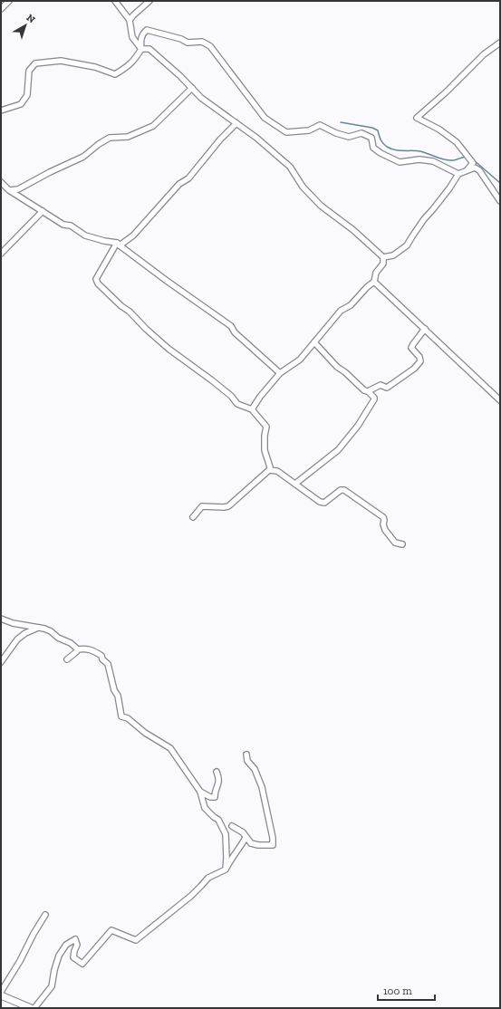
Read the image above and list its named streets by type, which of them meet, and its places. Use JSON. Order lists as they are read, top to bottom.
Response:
{
  "scale_bar": "100 m",
  "north": "top right"
}
